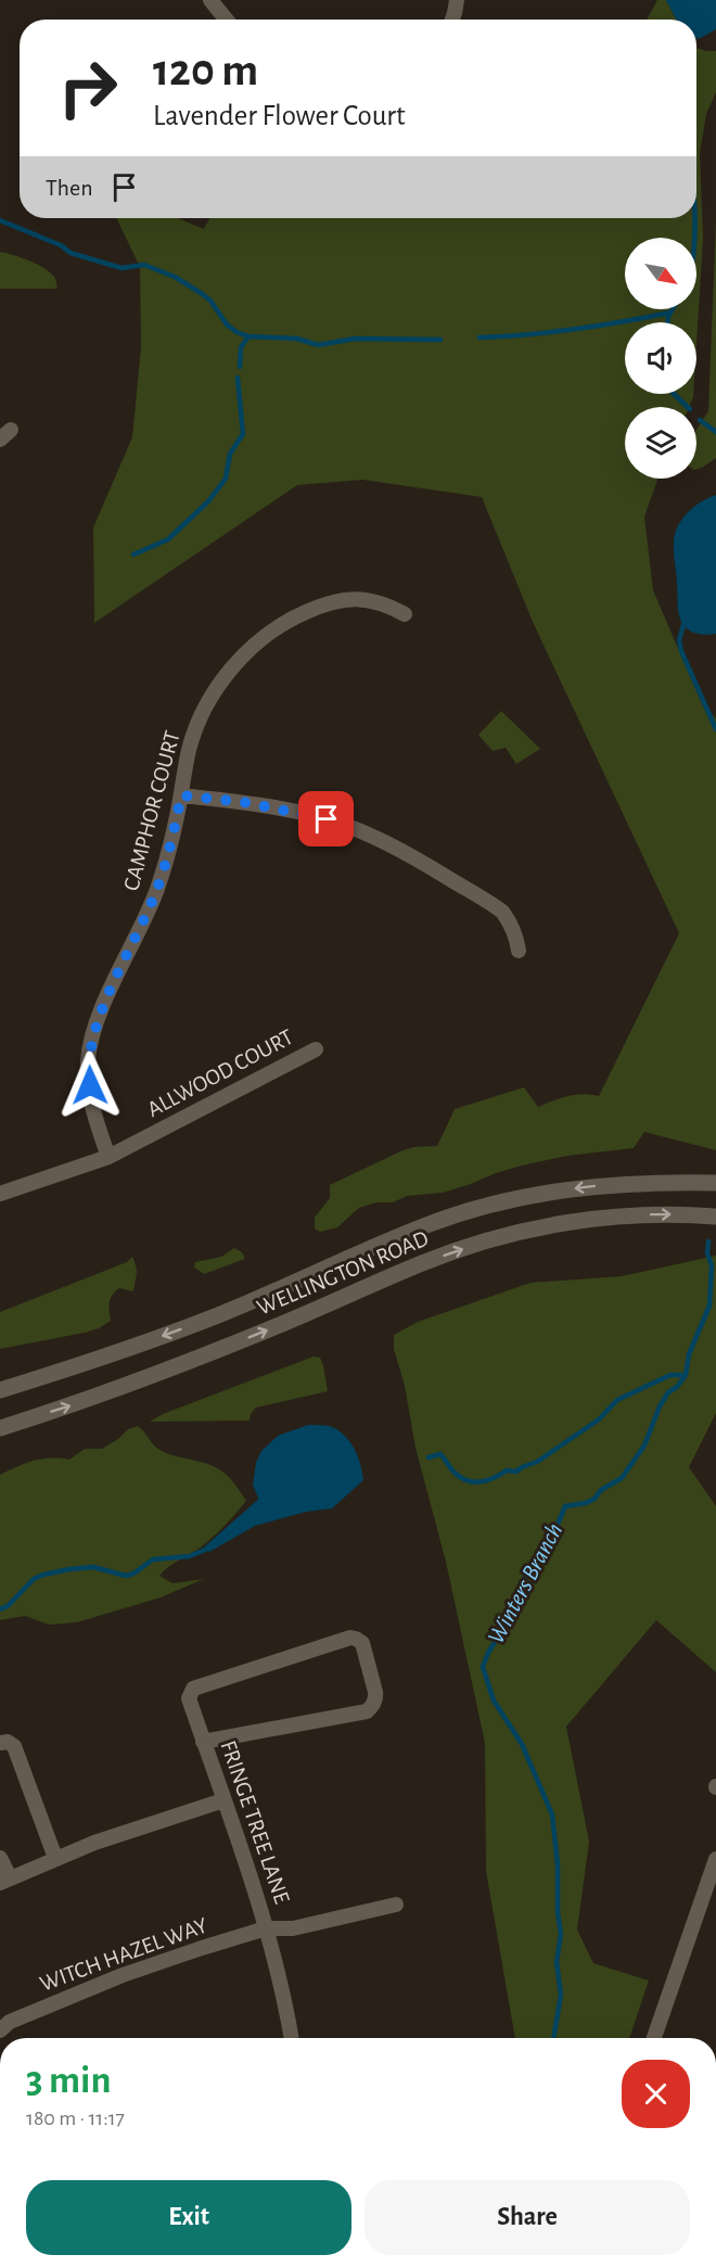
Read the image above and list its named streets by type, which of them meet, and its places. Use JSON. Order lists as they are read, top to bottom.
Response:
{
  "streets": {
    "main road": ["WELLINGTON ROAD"],
    "street": [
      "CAMPHOR COURT",
      "ALLWOOD COURT",
      "FRINGE TREE LANE",
      "WITCH HAZEL WAY"
    ]
  },
  "crossings": [
    ["CAMPHOR COURT", "ALLWOOD COURT"],
    ["FRINGE TREE LANE", "WITCH HAZEL WAY"]
  ],
  "water": ["Winters Branch"],
  "north": "bottom right",
  "page": {
    "turn": ["120 m", "Lavender Flower Court"],
    "then": "Then",
    "heading": ["3 min", "180 m · 11:17"],
    "buttons": ["Exit", "Share"]
  }
}
